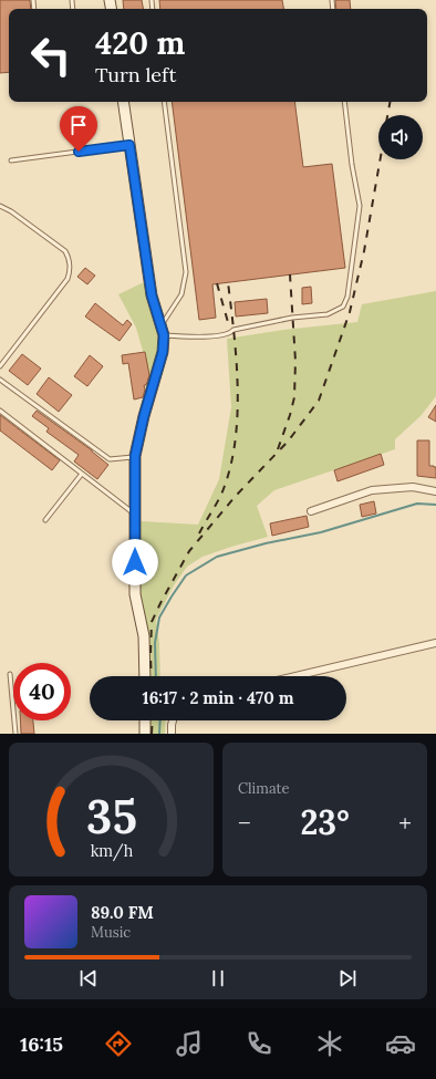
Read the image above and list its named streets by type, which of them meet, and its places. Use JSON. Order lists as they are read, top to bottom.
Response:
{
  "page": {
    "turn": ["420 m", "Turn left"],
    "limit": "40",
    "trip": "16:17 · 2 min · 470 m",
    "tile": "Climate",
    "heat": ["−", "23°", "+"],
    "song": ["89.0 FM", "Music"],
    "tabs": "16:15",
    "gauge": ["35", "km/h"]
  }
}
